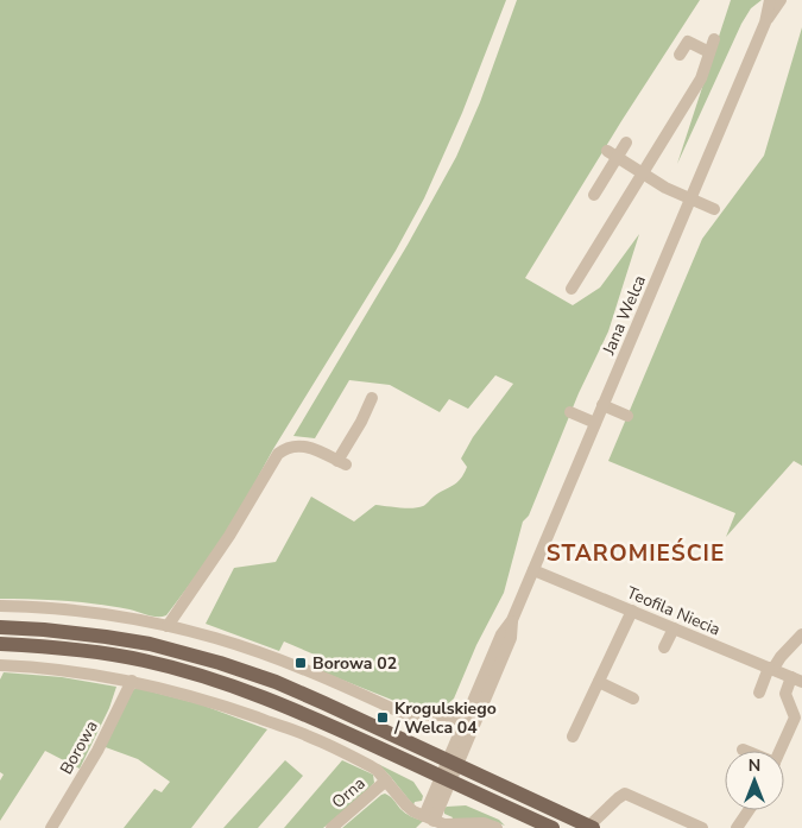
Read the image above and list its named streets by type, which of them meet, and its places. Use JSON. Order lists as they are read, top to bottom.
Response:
{
  "streets": {
    "street": [
      "Jana Welca",
      "Teofila Niecia",
      "Borowa",
      "Orna"
    ]
  },
  "crossings": [
    ["Jana Welca", "Teofila Niecia"]
  ],
  "districts": ["STAROMIEŚCIE"],
  "places": {
    "transit": ["Borowa 02", "Krogulskiego / Welca 04"]
  },
  "north": "top"
}
